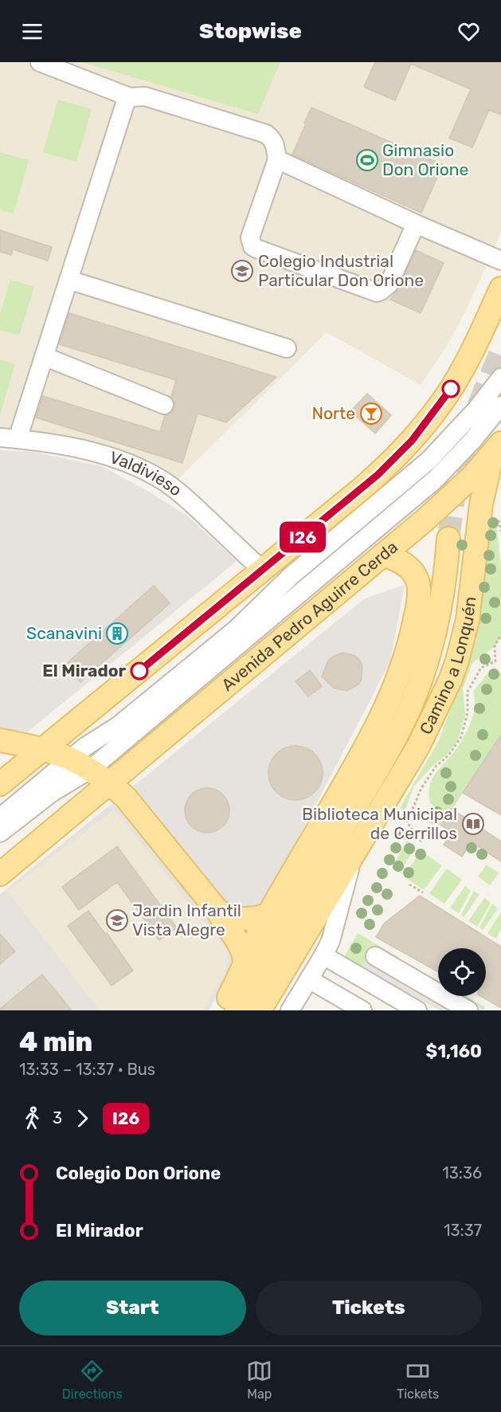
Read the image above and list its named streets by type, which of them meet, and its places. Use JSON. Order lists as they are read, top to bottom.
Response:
{
  "streets": {
    "main road": ["Avenida Pedro Aguirre Cerda", "Camino a Lonquén"],
    "street": ["Valdivieso"]
  },
  "crossings": [
    ["Avenida Pedro Aguirre Cerda", "Camino a Lonquén"]
  ],
  "places": {
    "sports": ["Gimnasio Don Orione"],
    "school or university": ["Colegio Industrial Particular Don Orione", "Jardin Infantil Vista Alegre"],
    "bar": ["Norte"],
    "building": ["Scanavini"],
    "other": ["El Mirador"],
    "library": ["Biblioteca Municipal de Cerrillos"]
  },
  "lines": ["bus line I26"],
  "page": {
    "header": "Stopwise",
    "on_map": "I26",
    "heading": ["4 min", "13:33 – 13:37 · Bus", "$1,160"],
    "legs": ["3", "I26"],
    "list": [
      {
        "name": "Colegio Don Orione",
        "value": "13:36"
      },
      {
        "name": "El Mirador",
        "value": "13:37"
      }
    ],
    "buttons": ["Start", "Tickets"],
    "tabs": ["Directions", "Map", "Tickets"]
  }
}
